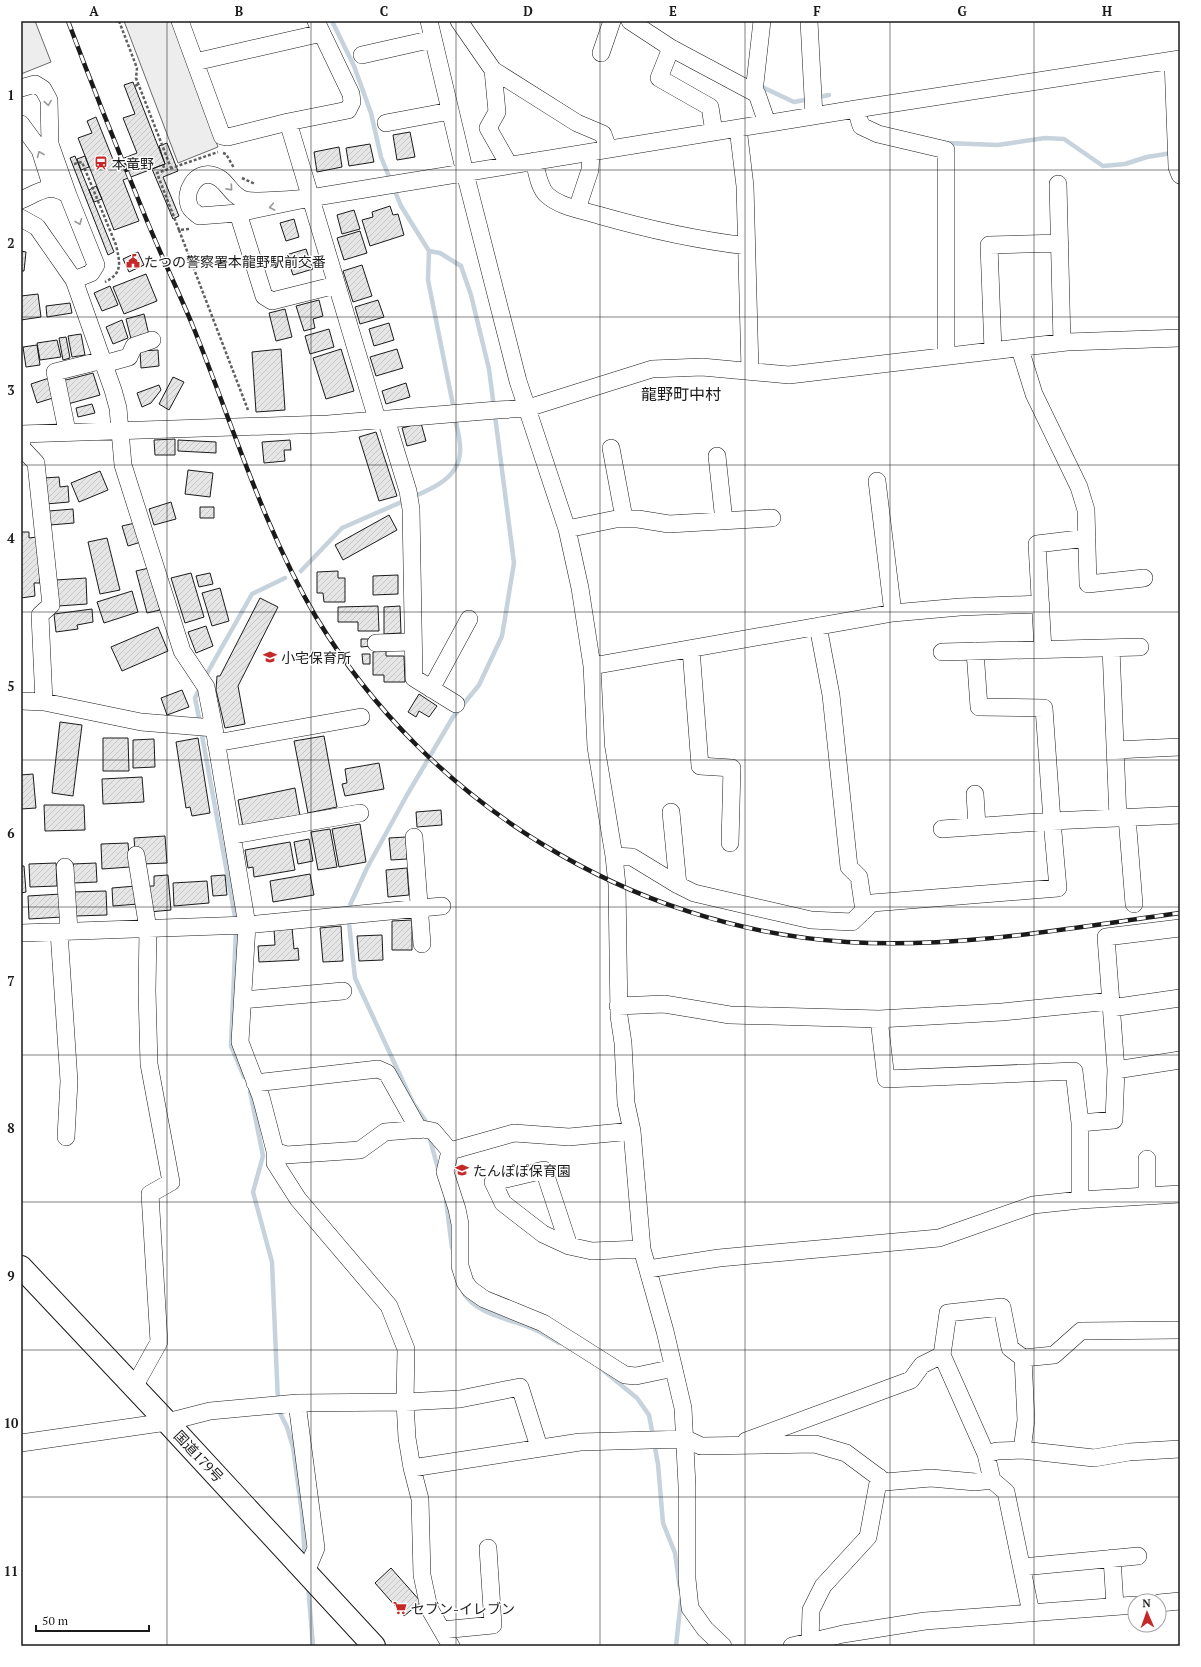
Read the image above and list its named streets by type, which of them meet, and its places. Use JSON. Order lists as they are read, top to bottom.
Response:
{
  "streets": {
    "highway": ["国道179号"]
  },
  "districts": ["龍野町中村"],
  "places": {
    "station": ["本竜野"],
    "public building": ["たつの警察署本龍野駅前交番"],
    "school or university": ["小宅保育所", "たんぽぽ保育園"],
    "supermarket": ["セブン-イレブン"]
  },
  "scale_bar": "50 m",
  "north": "top",
  "grid": {
    "columns": [
      "A",
      "B",
      "C",
      "D",
      "E",
      "F",
      "G",
      "H"
    ],
    "rows": [
      "1",
      "2",
      "3",
      "4",
      "5",
      "6",
      "7",
      "8",
      "9",
      "10",
      "11"
    ]
  }
}
